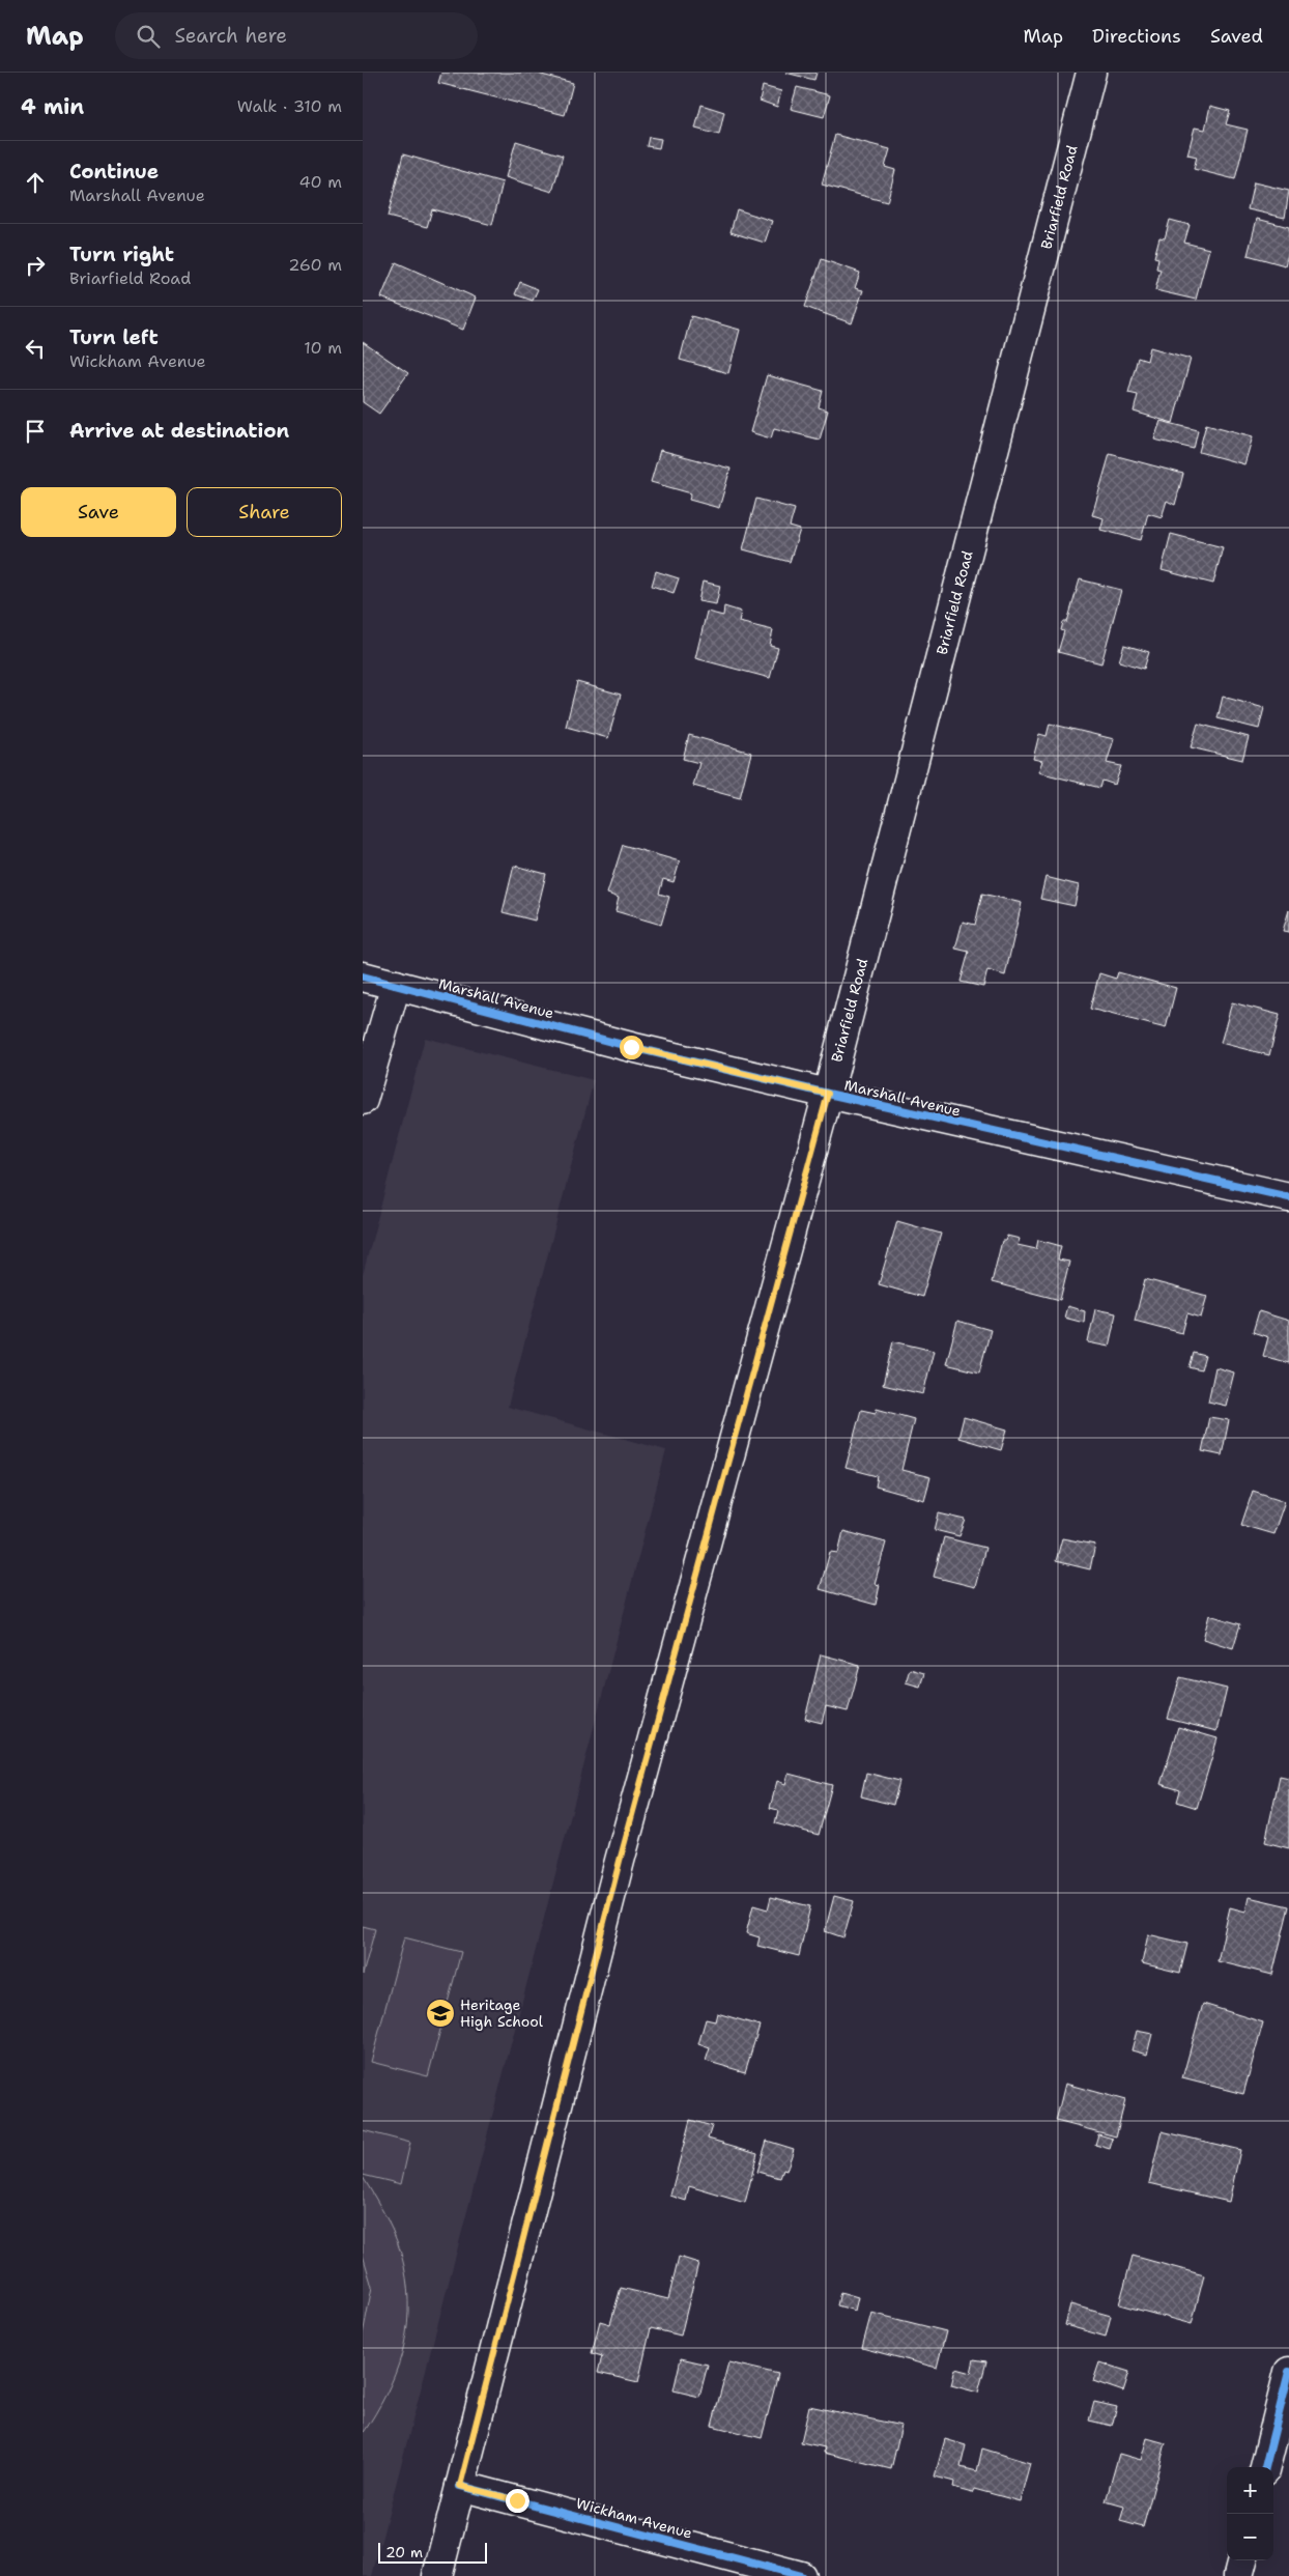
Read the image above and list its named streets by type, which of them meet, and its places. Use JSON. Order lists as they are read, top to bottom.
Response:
{
  "streets": {
    "main road": ["Briarfield Road", "Marshall Avenue", "Wickham Avenue"]
  },
  "crossings": [
    ["Briarfield Road", "Marshall Avenue"],
    ["Briarfield Road", "Wickham Avenue"]
  ],
  "places": {
    "school or university": ["Heritage High School"]
  },
  "scale_bar": "20 m",
  "page": {
    "header": "Map",
    "search": "Search here",
    "nav": ["Map", "Directions", "Saved"],
    "heading": ["4 min", "Walk · 310 m"],
    "list": [
      ["Continue", "Marshall Avenue", "40 m"],
      ["Turn right", "Briarfield Road", "260 m"],
      ["Turn left", "Wickham Avenue", "10 m"],
      "Arrive at destination"
    ],
    "buttons": ["Save", "Share"],
    "map_buttons": ["+", "−"],
    "scale": "20 m"
  }
}
